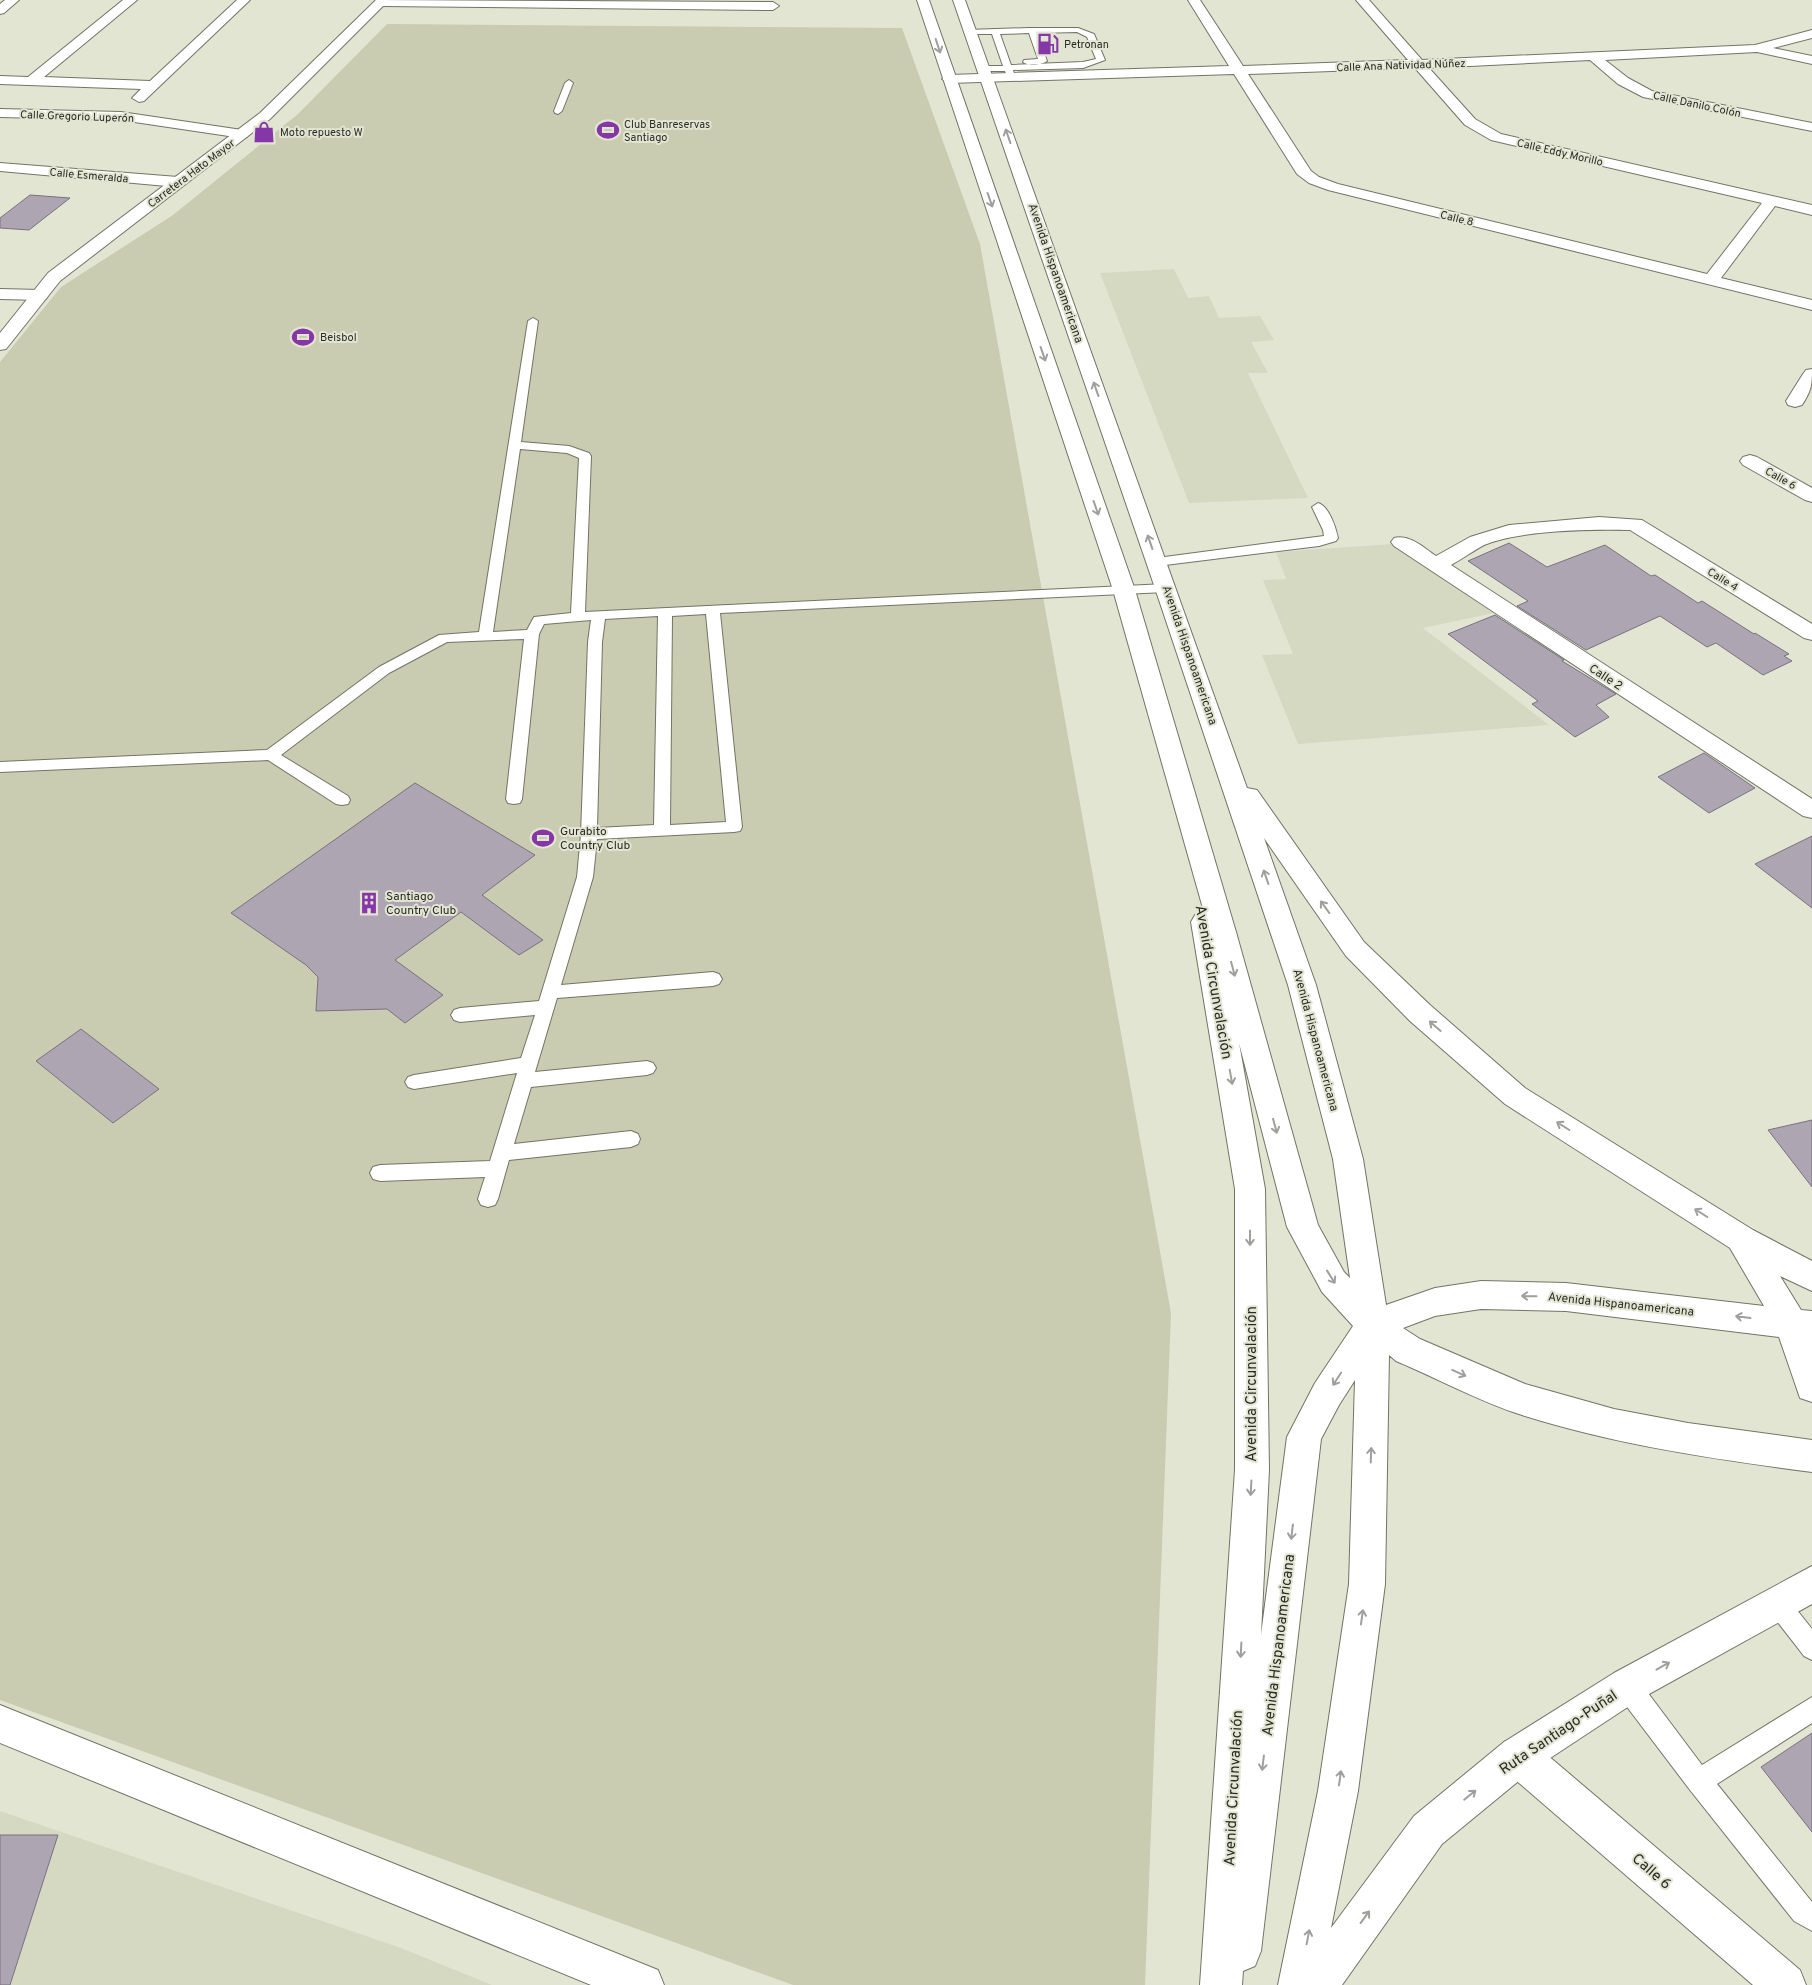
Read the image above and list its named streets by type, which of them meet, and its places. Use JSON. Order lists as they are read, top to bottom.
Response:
{
  "streets": {
    "street": [
      "Calle Ana Natividad Núñez",
      "Calle Danilo Colón",
      "Calle Gregorio Luperón",
      "Calle Eddy Morillo",
      "Carretera Hato Mayor",
      "Calle Esmeralda",
      "Calle 8",
      "Avenida Hispanoamericana",
      "Calle 6",
      "Calle 4",
      "Calle 2",
      "Avenida Circunvalación",
      "Ruta Santiago-Puñal"
    ]
  },
  "crossings": [
    ["Calle Ana Natividad Núñez", "Calle Danilo Colón"],
    ["Calle Ana Natividad Núñez", "Calle Eddy Morillo"],
    ["Calle Ana Natividad Núñez", "Calle 8"],
    ["Calle Ana Natividad Núñez", "Avenida Hispanoamericana"],
    ["Calle Gregorio Luperón", "Carretera Hato Mayor"],
    ["Carretera Hato Mayor", "Calle Esmeralda"],
    ["Calle 6", "Ruta Santiago-Puñal"],
    ["Calle 4", "Calle 2"]
  ],
  "one_way": ["Ruta Santiago-Puñal"],
  "places": {
    "fuel station": ["Petronan"],
    "sports": ["Club Banreservas Santiago", "Beisbol", "Gurabito Country Club"],
    "shop": ["Moto repuesto W"],
    "building": ["Santiago Country Club"]
  }
}
